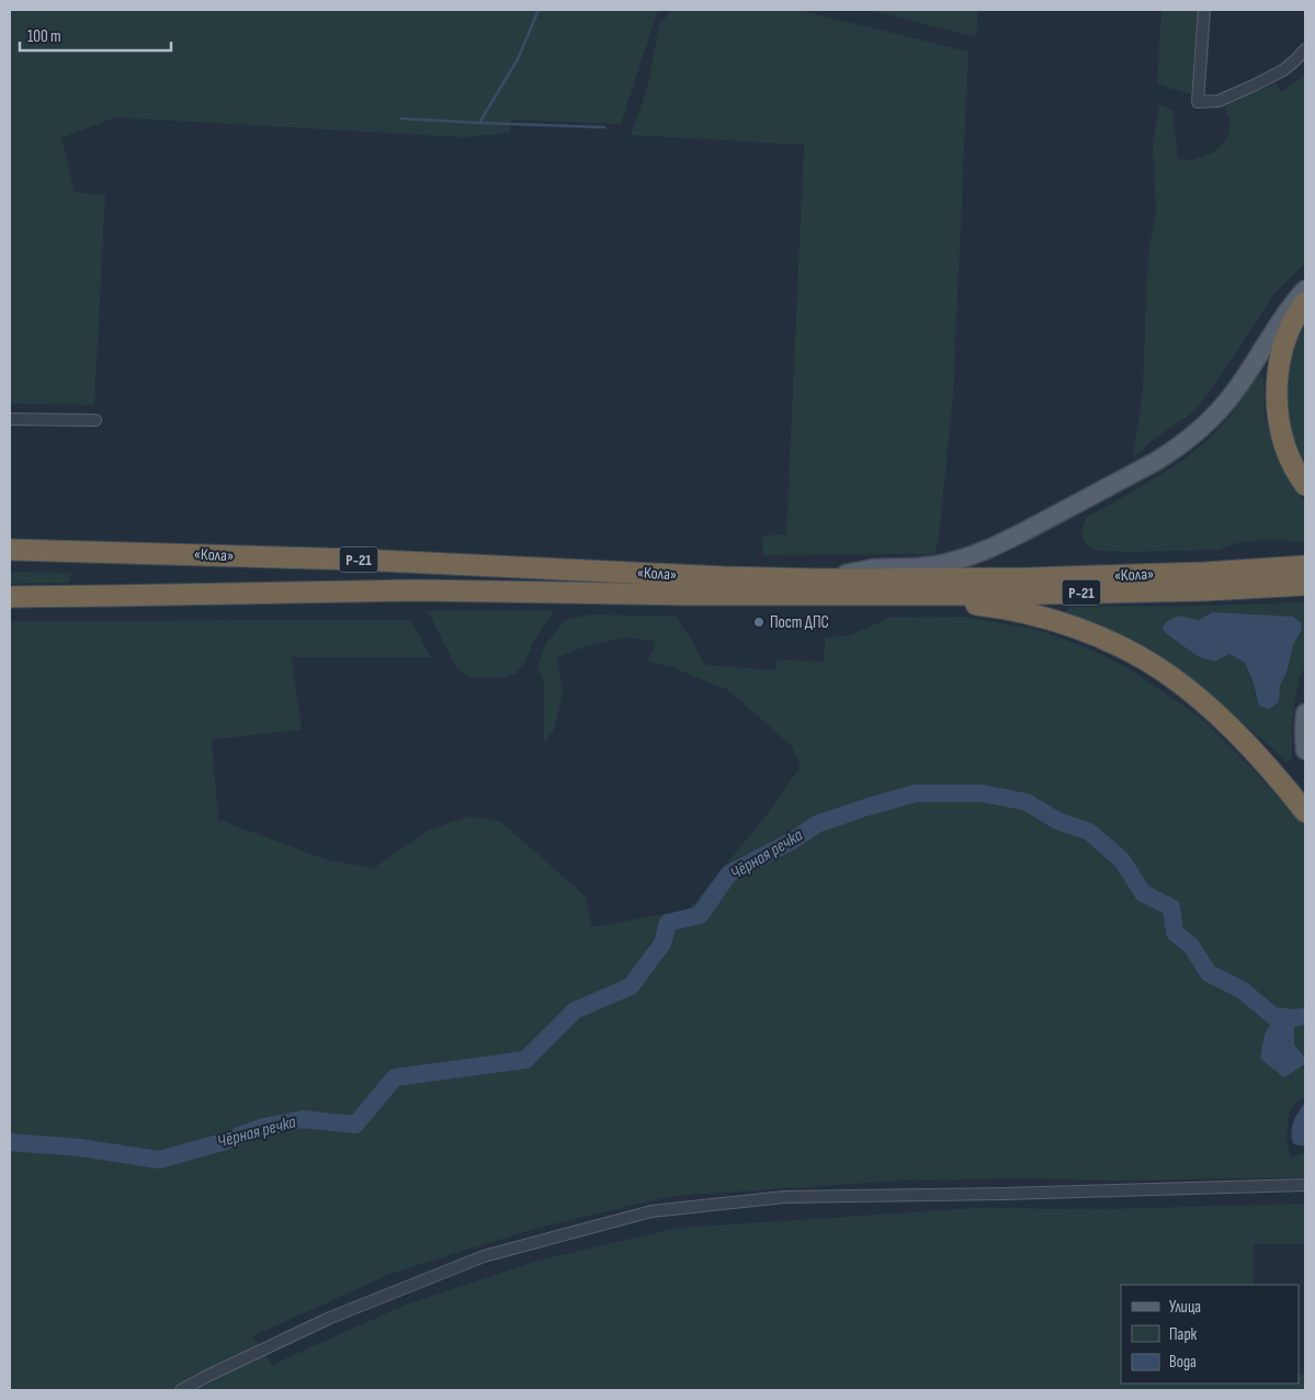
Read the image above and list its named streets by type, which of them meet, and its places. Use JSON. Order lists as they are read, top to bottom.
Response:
{
  "streets": {
    "highway": ["«Кола»", "Р-21"]
  },
  "water": ["Чёрная речка"],
  "places": ["Пост ДПС"],
  "legend": ["Улица", "Парк", "Вода"],
  "scale_bar": "100 m"
}
